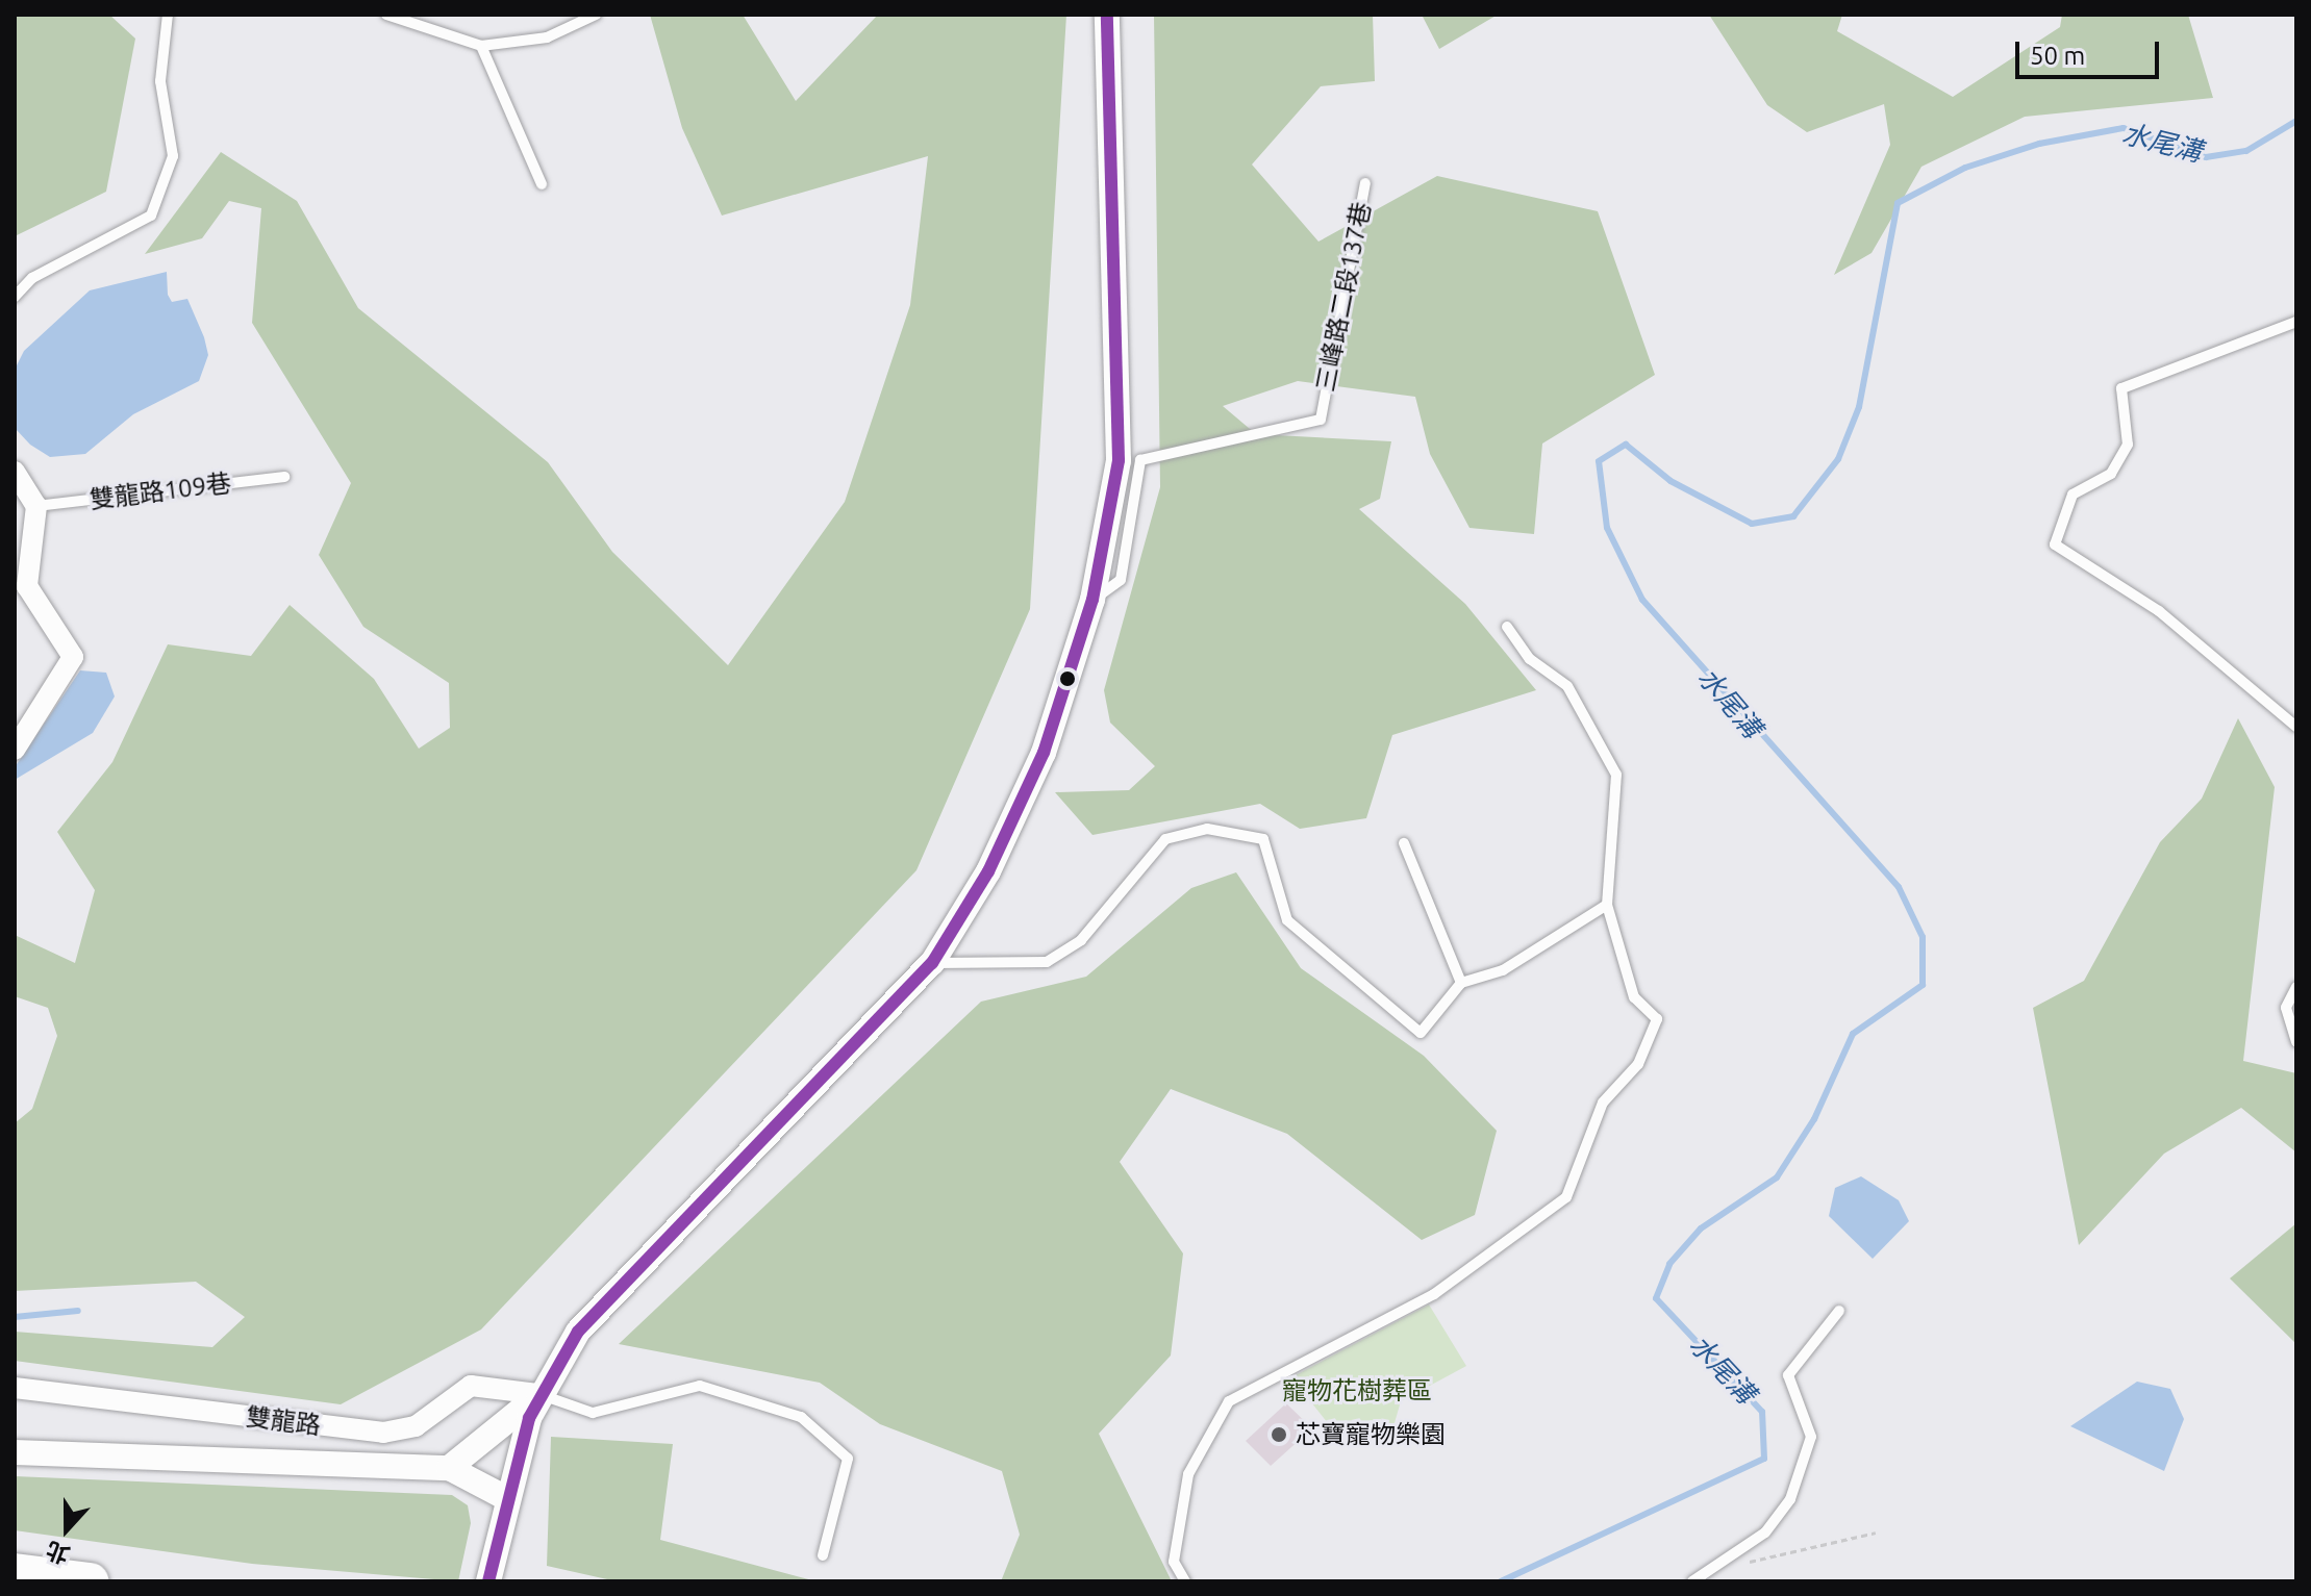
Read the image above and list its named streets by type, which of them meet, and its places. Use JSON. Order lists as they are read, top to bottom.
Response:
{
  "streets": {
    "street": ["雙龍路"],
    "lane": ["三峰路二段137巷", "雙龍路109巷"]
  },
  "water": ["水尾溝"],
  "parks": ["寵物花樹葬區"],
  "places": ["芯寶寵物樂園"],
  "scale_bar": "50 m",
  "north": "bottom"
}
